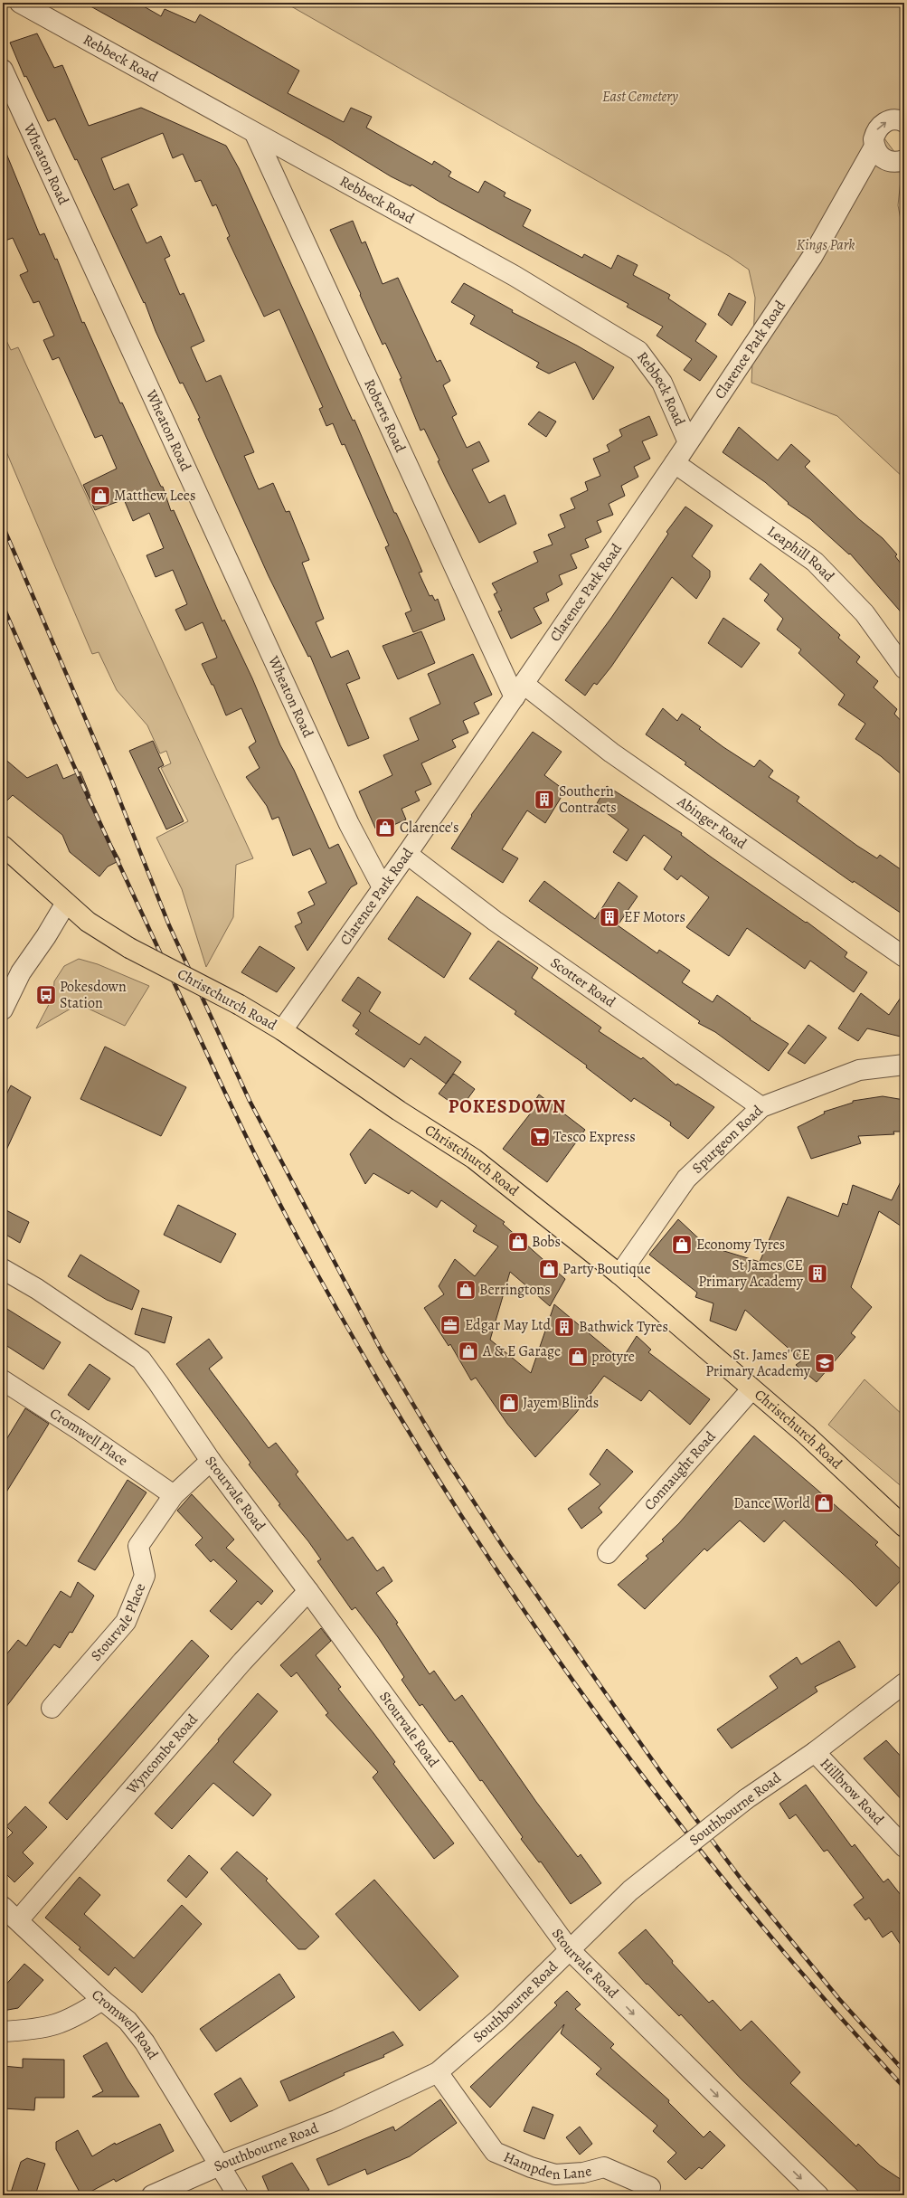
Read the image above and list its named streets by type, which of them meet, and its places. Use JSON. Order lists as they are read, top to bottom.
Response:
{
  "streets": {
    "main road": ["Christchurch Road"],
    "street": [
      "Rebbeck Road",
      "Wheaton Road",
      "Clarence Park Road",
      "Roberts Road",
      "Leaphill Road",
      "Abinger Road",
      "Scotter Road",
      "Spurgeon Road",
      "Cromwell Place",
      "Connaught Road",
      "Stourvale Road",
      "Stourvale Place",
      "Wyncombe Road",
      "Hillbrow Road",
      "Southbourne Road",
      "Cromwell Road",
      "Hampden Lane"
    ]
  },
  "crossings": [
    ["Rebbeck Road", "Clarence Park Road"],
    ["Rebbeck Road", "Roberts Road"],
    ["Wheaton Road", "Clarence Park Road"],
    ["Clarence Park Road", "Roberts Road"],
    ["Clarence Park Road", "Leaphill Road"],
    ["Clarence Park Road", "Abinger Road"],
    ["Clarence Park Road", "Scotter Road"],
    ["Clarence Park Road", "Christchurch Road"],
    ["Roberts Road", "Abinger Road"],
    ["Scotter Road", "Spurgeon Road"],
    ["Christchurch Road", "Spurgeon Road"],
    ["Christchurch Road", "Connaught Road"],
    ["Cromwell Place", "Stourvale Place"],
    ["Stourvale Road", "Stourvale Place"],
    ["Stourvale Road", "Wyncombe Road"],
    ["Stourvale Road", "Southbourne Road"],
    ["Wyncombe Road", "Cromwell Road"],
    ["Hillbrow Road", "Southbourne Road"],
    ["Southbourne Road", "Cromwell Road"],
    ["Southbourne Road", "Hampden Lane"]
  ],
  "districts": ["POKESDOWN"],
  "parks": ["East Cemetery", "Kings Park"],
  "places": {
    "shop": [
      "Matthew Lees",
      "Clarence's",
      "Bobs",
      "Economy Tyres",
      "Party Boutique",
      "Berringtons",
      "A & E Garage",
      "protyre",
      "Jayem Blinds",
      "Dance World"
    ],
    "building": [
      "Southern Contracts",
      "EF Motors",
      "St James CE Primary Academy",
      "Bathwick Tyres"
    ],
    "bus stop": ["Pokesdown Station"],
    "supermarket": ["Tesco Express"],
    "office": ["Edgar May Ltd"],
    "school or university": ["St. James' CE Primary Academy"]
  }
}
